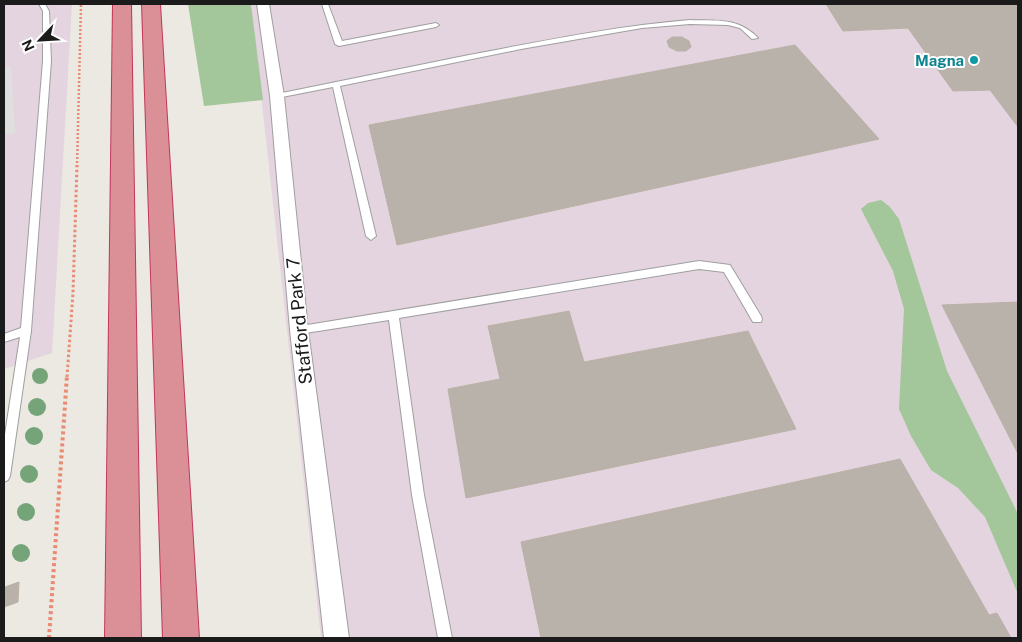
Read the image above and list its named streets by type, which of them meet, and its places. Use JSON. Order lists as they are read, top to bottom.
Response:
{
  "streets": {
    "street": ["Stafford Park 7"]
  },
  "places": ["Magna"],
  "north": "bottom left"
}
